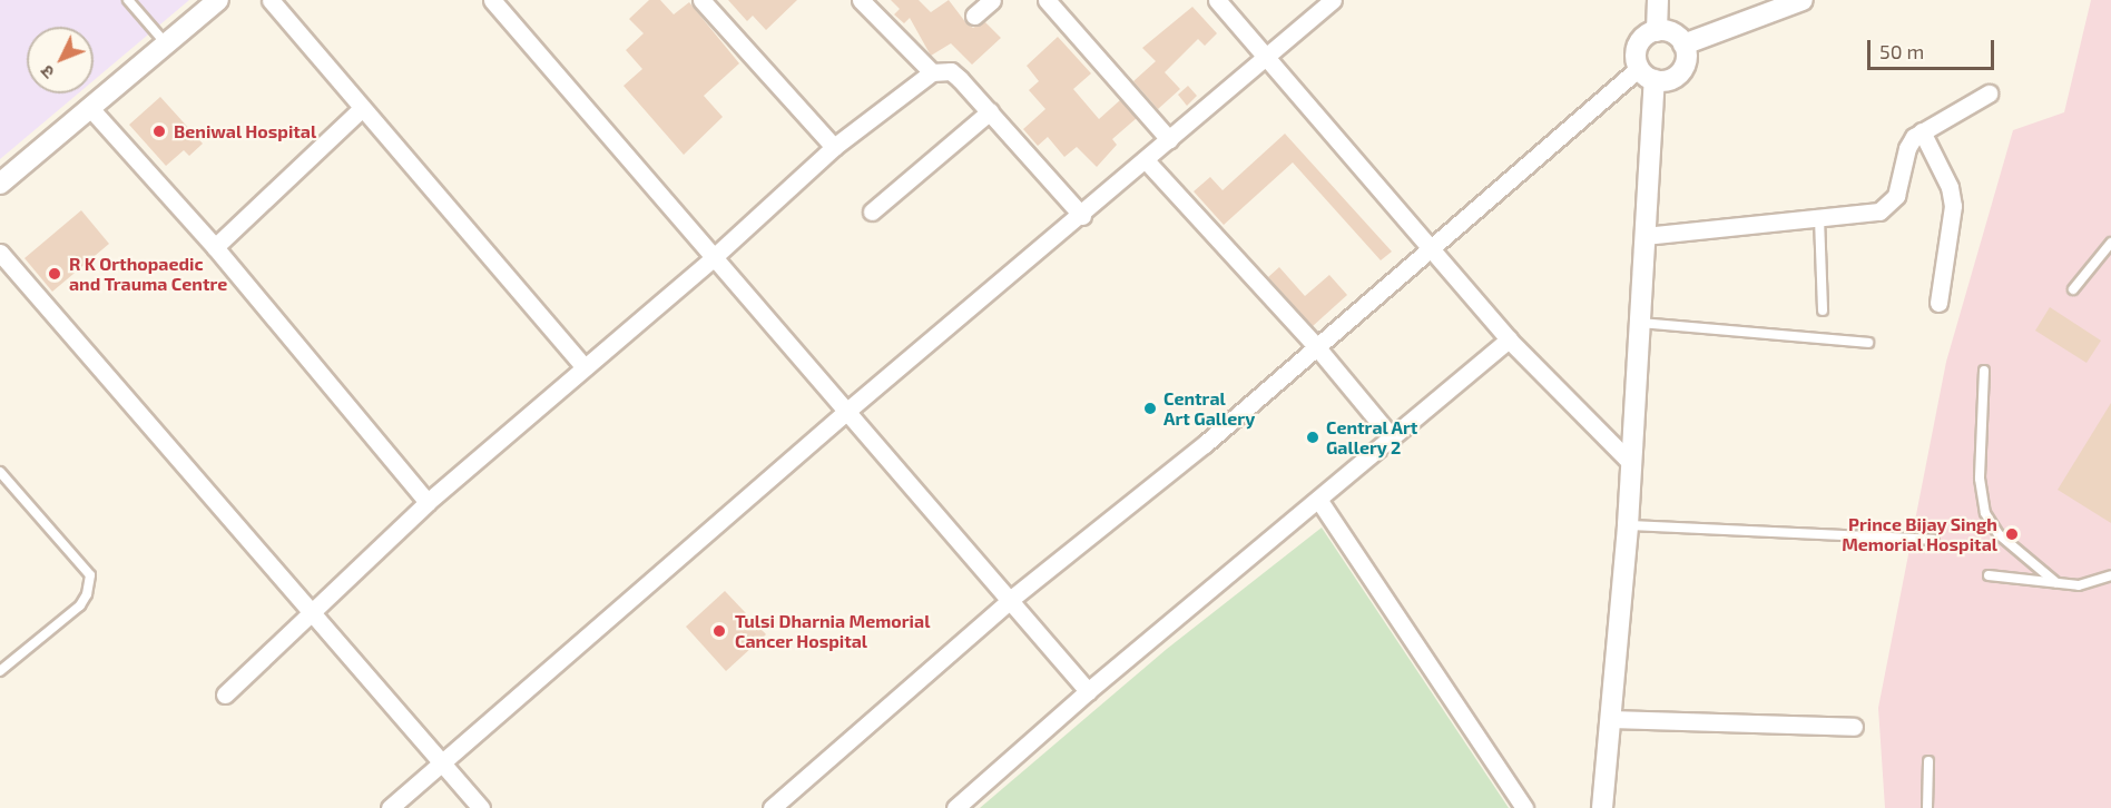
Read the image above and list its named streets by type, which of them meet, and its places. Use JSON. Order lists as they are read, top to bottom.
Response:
{
  "places": [
    "Beniwal Hospital",
    "R K Orthopaedic and Trauma Centre",
    "Central Art Gallery",
    "Central Art Gallery 2",
    "Prince Bijay Singh Memorial Hospital",
    "Tulsi Dharnia Memorial Cancer Hospital"
  ],
  "scale_bar": "50 m",
  "north": "bottom left"
}
